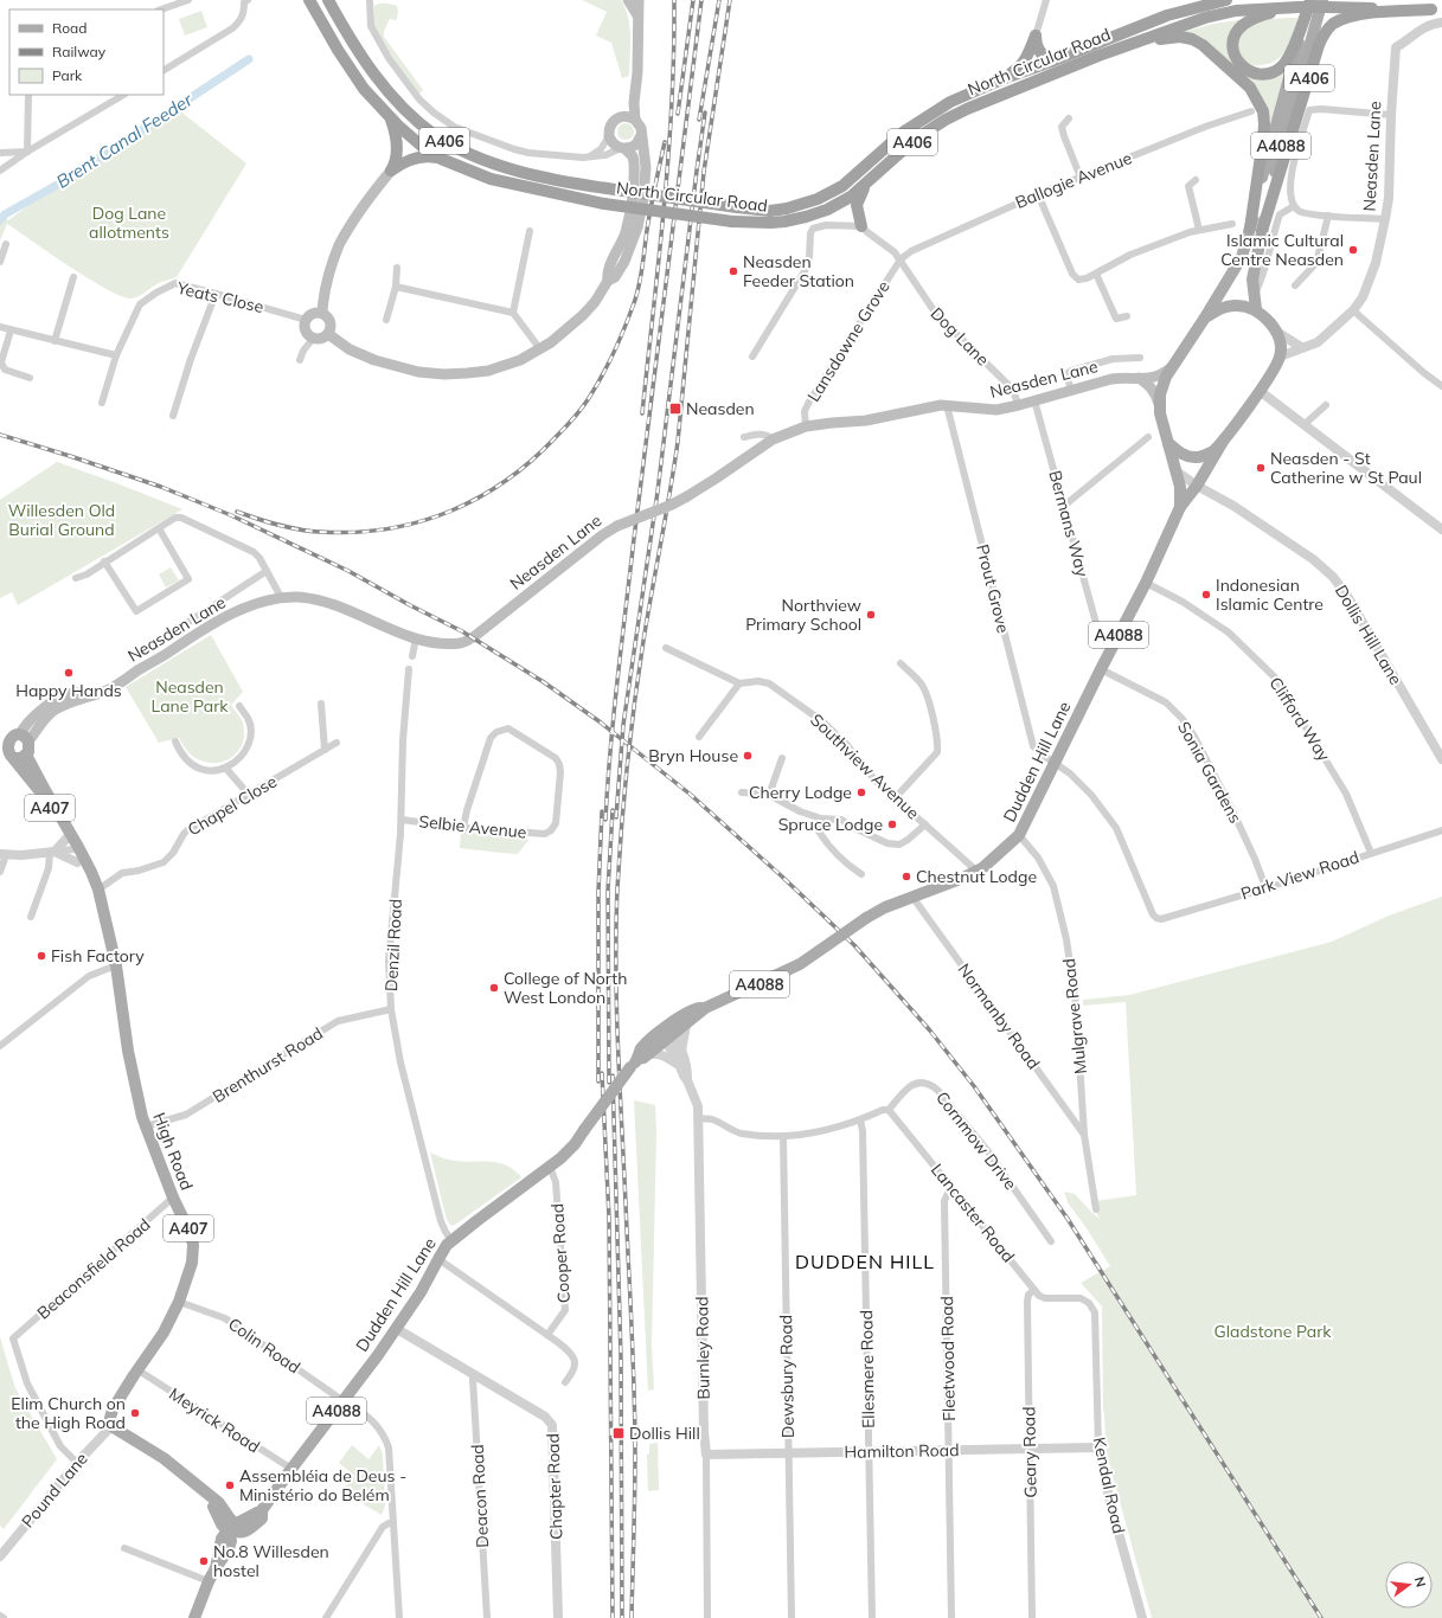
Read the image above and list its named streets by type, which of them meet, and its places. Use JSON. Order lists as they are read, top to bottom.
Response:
{
  "streets": {
    "highway": ["North Circular Road", "A406"],
    "main road": [
      "A4088",
      "Neasden Lane",
      "Dudden Hill Lane",
      "A407",
      "High Road"
    ],
    "street": [
      "Ballogie Avenue",
      "Yeats Close",
      "Dog Lane",
      "Lansdowne Grove",
      "Bermans Way",
      "Prout Grove",
      "Dollis Hill Lane",
      "Clifford Way",
      "Southview Avenue",
      "Sonia Gardens",
      "Chapel Close",
      "Selbie Avenue",
      "Park View Road",
      "Denzil Road",
      "Normanby Road",
      "Mulgrave Road",
      "Brenthurst Road",
      "Cornmow Drive",
      "Lancaster Road",
      "Cooper Road",
      "Beaconsfield Road",
      "Colin Road",
      "Burnley Road",
      "Fleetwood Road",
      "Ellesmere Road",
      "Dewsbury Road",
      "Meyrick Road",
      "Hamilton Road",
      "Geary Road",
      "Kendal Road",
      "Chapter Road",
      "Pound Lane",
      "Deacon Road"
    ]
  },
  "crossings": [
    ["North Circular Road", "A406"],
    ["North Circular Road", "A4088"],
    ["A406", "A4088"],
    ["A4088", "Neasden Lane"],
    ["A4088", "Dudden Hill Lane"],
    ["Neasden Lane", "Dog Lane"],
    ["Neasden Lane", "Lansdowne Grove"],
    ["Neasden Lane", "Bermans Way"],
    ["Neasden Lane", "Prout Grove"],
    ["Neasden Lane", "High Road"],
    ["Ballogie Avenue", "Dog Lane"],
    ["Ballogie Avenue", "Lansdowne Grove"],
    ["Dog Lane", "Lansdowne Grove"],
    ["Bermans Way", "Dudden Hill Lane"],
    ["Prout Grove", "Dudden Hill Lane"],
    ["Prout Grove", "Park View Road"],
    ["Dollis Hill Lane", "Dudden Hill Lane"],
    ["Clifford Way", "Dudden Hill Lane"],
    ["Clifford Way", "Park View Road"],
    ["Dudden Hill Lane", "Southview Avenue"],
    ["Dudden Hill Lane", "Sonia Gardens"],
    ["Dudden Hill Lane", "Denzil Road"],
    ["Dudden Hill Lane", "Normanby Road"],
    ["Dudden Hill Lane", "Mulgrave Road"],
    ["Dudden Hill Lane", "Cooper Road"],
    ["Dudden Hill Lane", "Colin Road"],
    ["Dudden Hill Lane", "Burnley Road"],
    ["Dudden Hill Lane", "Meyrick Road"],
    ["Dudden Hill Lane", "Chapter Road"],
    ["Sonia Gardens", "Park View Road"],
    ["Chapel Close", "High Road"],
    ["Selbie Avenue", "Denzil Road"],
    ["Denzil Road", "Brenthurst Road"],
    ["Normanby Road", "Mulgrave Road"],
    ["Brenthurst Road", "High Road"],
    ["Cornmow Drive", "Lancaster Road"],
    ["High Road", "Beaconsfield Road"],
    ["High Road", "Colin Road"],
    ["High Road", "Meyrick Road"],
    ["High Road", "Pound Lane"],
    ["Lancaster Road", "Fleetwood Road"],
    ["Lancaster Road", "Geary Road"],
    ["Lancaster Road", "Kendal Road"],
    ["Beaconsfield Road", "Pound Lane"],
    ["Burnley Road", "Hamilton Road"],
    ["Fleetwood Road", "Hamilton Road"],
    ["Ellesmere Road", "Hamilton Road"],
    ["Dewsbury Road", "Hamilton Road"],
    ["Hamilton Road", "Geary Road"],
    ["Hamilton Road", "Kendal Road"],
    ["Chapter Road", "Deacon Road"]
  ],
  "districts": ["DUDDEN HILL"],
  "water": ["Brent Canal Feeder"],
  "parks": [
    "Dog Lane allotments",
    "Willesden Old Burial Ground",
    "Neasden Lane Park",
    "Gladstone Park"
  ],
  "places": {
    "other": [
      "Islamic Cultural Centre Neasden",
      "Neasden Feeder Station",
      "Neasden - St Catherine w St Paul",
      "Indonesian Islamic Centre",
      "Northview Primary School",
      "Happy Hands",
      "Bryn House",
      "Cherry Lodge",
      "Spruce Lodge",
      "Chestnut Lodge",
      "Fish Factory",
      "College of North West London",
      "Elim Church on the High Road",
      "Assembléia de Deus - Ministério do Belém",
      "No.8 Willesden hostel"
    ],
    "transit": ["Neasden", "Dollis Hill"]
  },
  "legend": ["Road", "Railway", "Park"],
  "north": "right"
}
